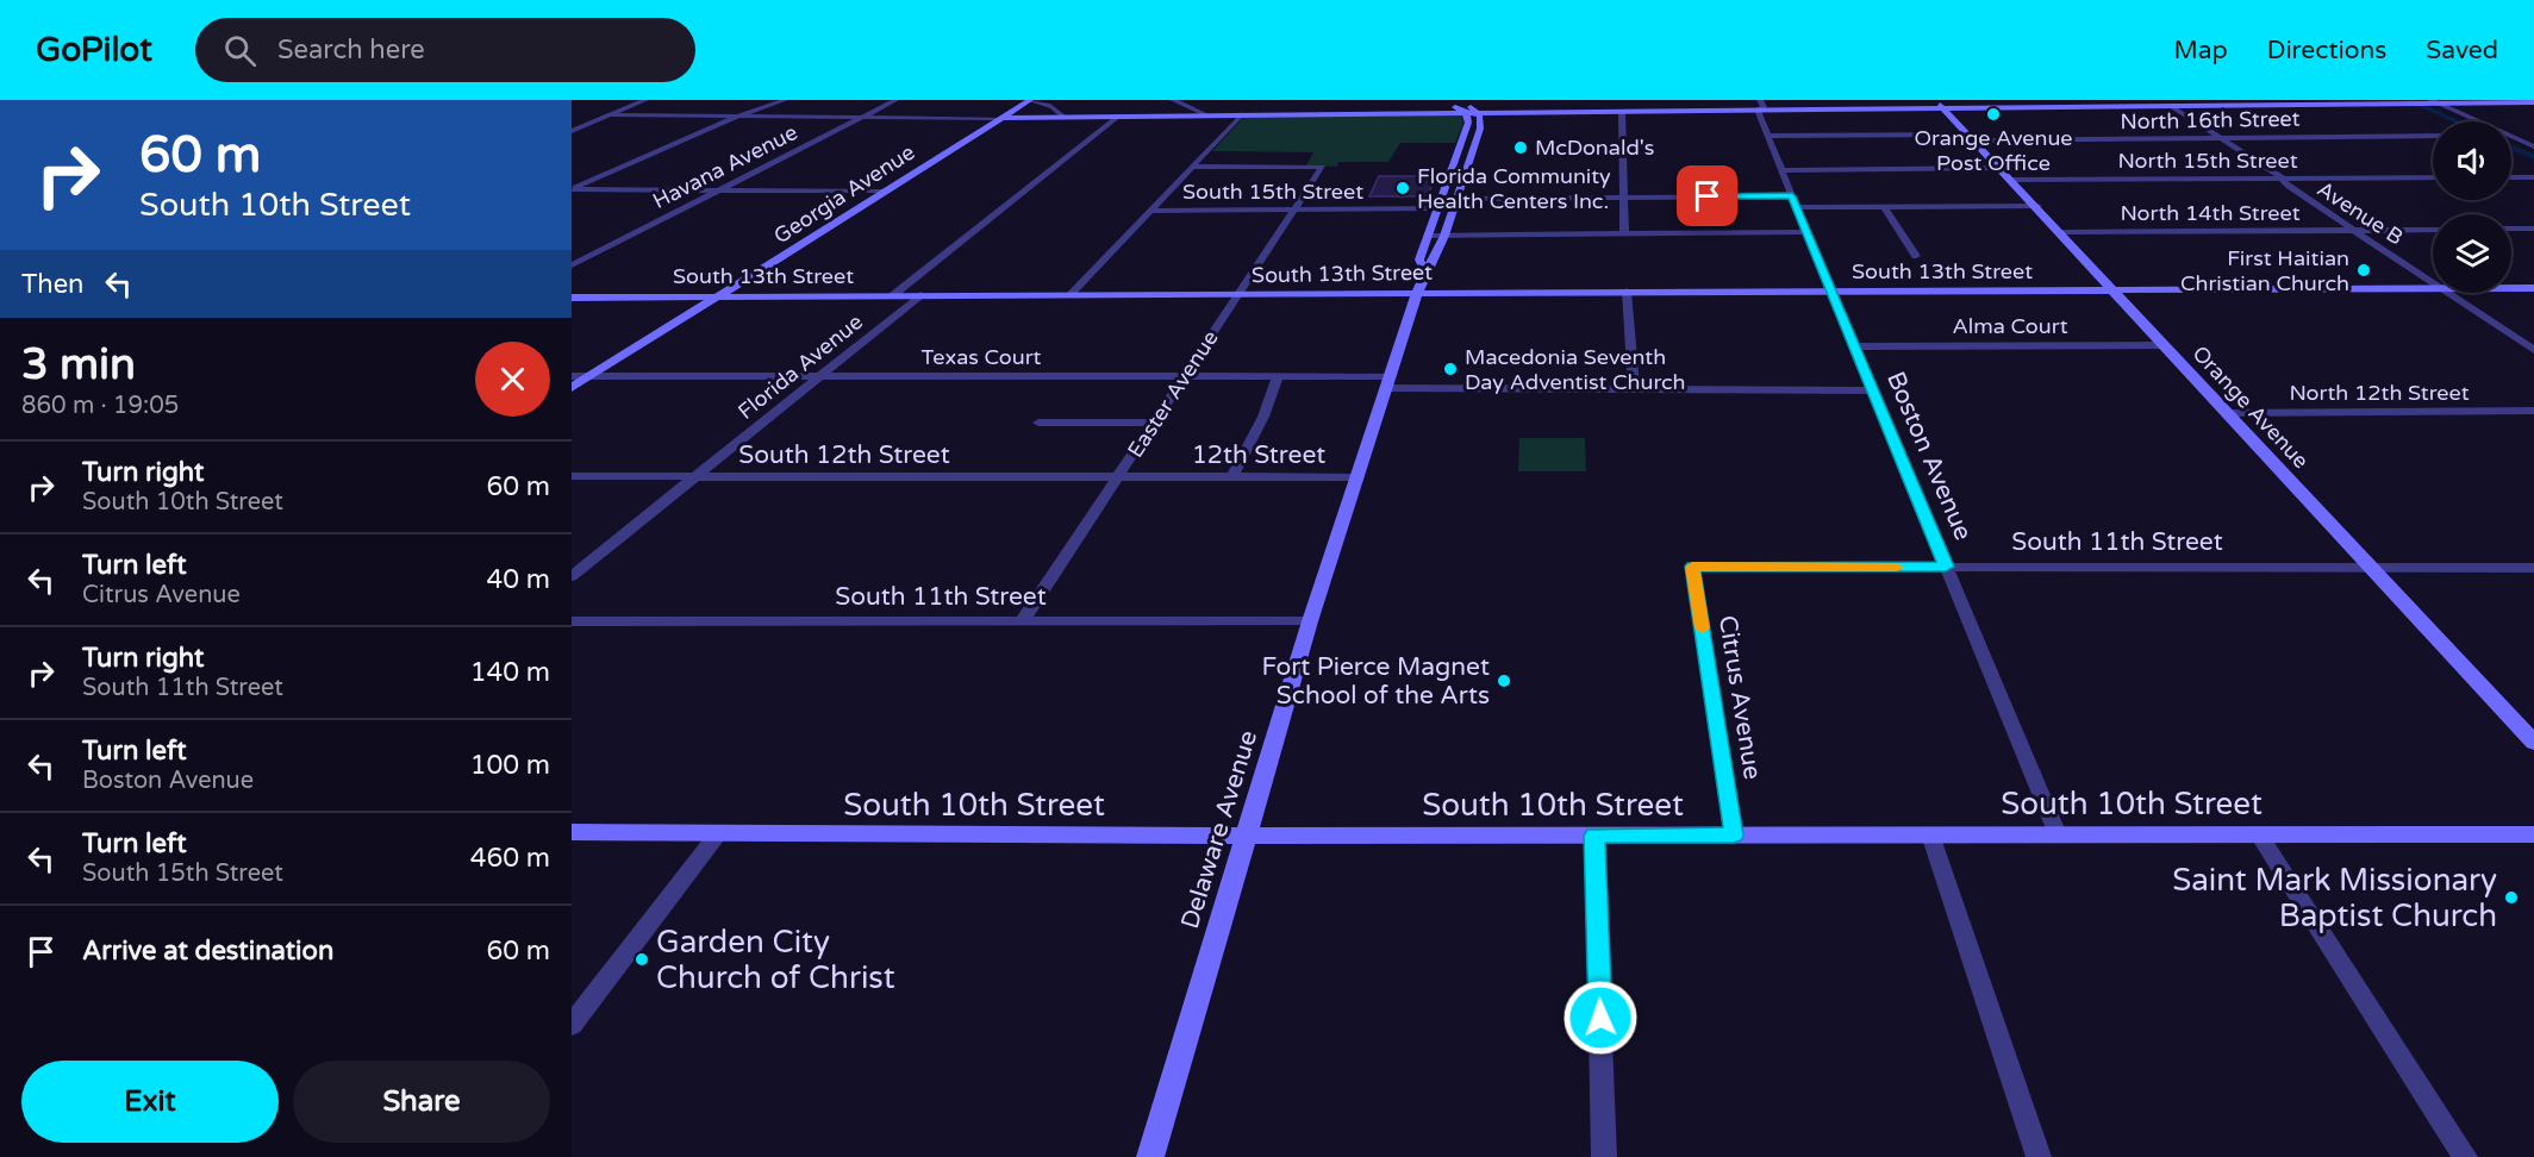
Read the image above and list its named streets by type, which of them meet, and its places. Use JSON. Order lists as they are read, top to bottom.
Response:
{
  "streets": {
    "street": [
      "North 16th Street",
      "North 15th Street",
      "Havana Avenue",
      "South 15th Street",
      "Georgia Avenue",
      "North 14th Street",
      "Avenue B",
      "South 13th Street",
      "Alma Court",
      "Texas Court",
      "Florida Avenue",
      "North 12th Street",
      "Easter Avenue",
      "Orange Avenue",
      "South 12th Street",
      "12th Street",
      "Boston Avenue",
      "South 11th Street",
      "Citrus Avenue",
      "South 10th Street",
      "Delaware Avenue"
    ]
  },
  "crossings": [
    ["North 16th Street", "Avenue B"],
    ["North 16th Street", "Orange Avenue"],
    ["North 16th Street", "Boston Avenue"],
    ["North 15th Street", "Avenue B"],
    ["North 15th Street", "Orange Avenue"],
    ["South 15th Street", "Easter Avenue"],
    ["South 15th Street", "Delaware Avenue"],
    ["Georgia Avenue", "South 13th Street"],
    ["Georgia Avenue", "Texas Court"],
    ["North 14th Street", "Avenue B"],
    ["North 14th Street", "Orange Avenue"],
    ["South 13th Street", "Florida Avenue"],
    ["South 13th Street", "Easter Avenue"],
    ["South 13th Street", "Orange Avenue"],
    ["South 13th Street", "Boston Avenue"],
    ["South 13th Street", "Delaware Avenue"],
    ["Alma Court", "Orange Avenue"],
    ["Alma Court", "Boston Avenue"],
    ["Texas Court", "Florida Avenue"],
    ["Texas Court", "Easter Avenue"],
    ["Texas Court", "Boston Avenue"],
    ["Texas Court", "Delaware Avenue"],
    ["Florida Avenue", "South 12th Street"],
    ["North 12th Street", "Orange Avenue"],
    ["Easter Avenue", "South 12th Street"],
    ["Easter Avenue", "12th Street"],
    ["Easter Avenue", "South 11th Street"],
    ["Orange Avenue", "South 11th Street"],
    ["South 12th Street", "12th Street"],
    ["12th Street", "Delaware Avenue"],
    ["Boston Avenue", "South 11th Street"],
    ["Boston Avenue", "South 10th Street"],
    ["South 11th Street", "Citrus Avenue"],
    ["South 11th Street", "Delaware Avenue"],
    ["Citrus Avenue", "South 10th Street"],
    ["South 10th Street", "Delaware Avenue"]
  ],
  "places": [
    "Orange Avenue Post Office",
    "McDonald's",
    "Florida Community Health Centers Inc.",
    "First Haitian Christian Church",
    "Macedonia Seventh Day Adventist Church",
    "Fort Pierce Magnet School of the Arts",
    "Saint Mark Missionary Baptist Church",
    "Garden City Church of Christ"
  ],
  "page": {
    "header": "GoPilot",
    "search": "Search here",
    "nav": ["Map", "Directions", "Saved"],
    "turn": ["60 m", "South 10th Street"],
    "then": "Then",
    "heading": ["3 min", "860 m · 19:05"],
    "list": [
      {
        "name": "Turn right",
        "note": "South 10th Street",
        "value": "60 m"
      },
      {
        "name": "Turn left",
        "note": "Citrus Avenue",
        "value": "40 m"
      },
      {
        "name": "Turn right",
        "note": "South 11th Street",
        "value": "140 m"
      },
      {
        "name": "Turn left",
        "note": "Boston Avenue",
        "value": "100 m"
      },
      {
        "name": "Turn left",
        "note": "South 15th Street",
        "value": "460 m"
      },
      {
        "name": "Arrive at destination",
        "value": "60 m"
      }
    ],
    "buttons": ["Exit", "Share"]
  }
}
